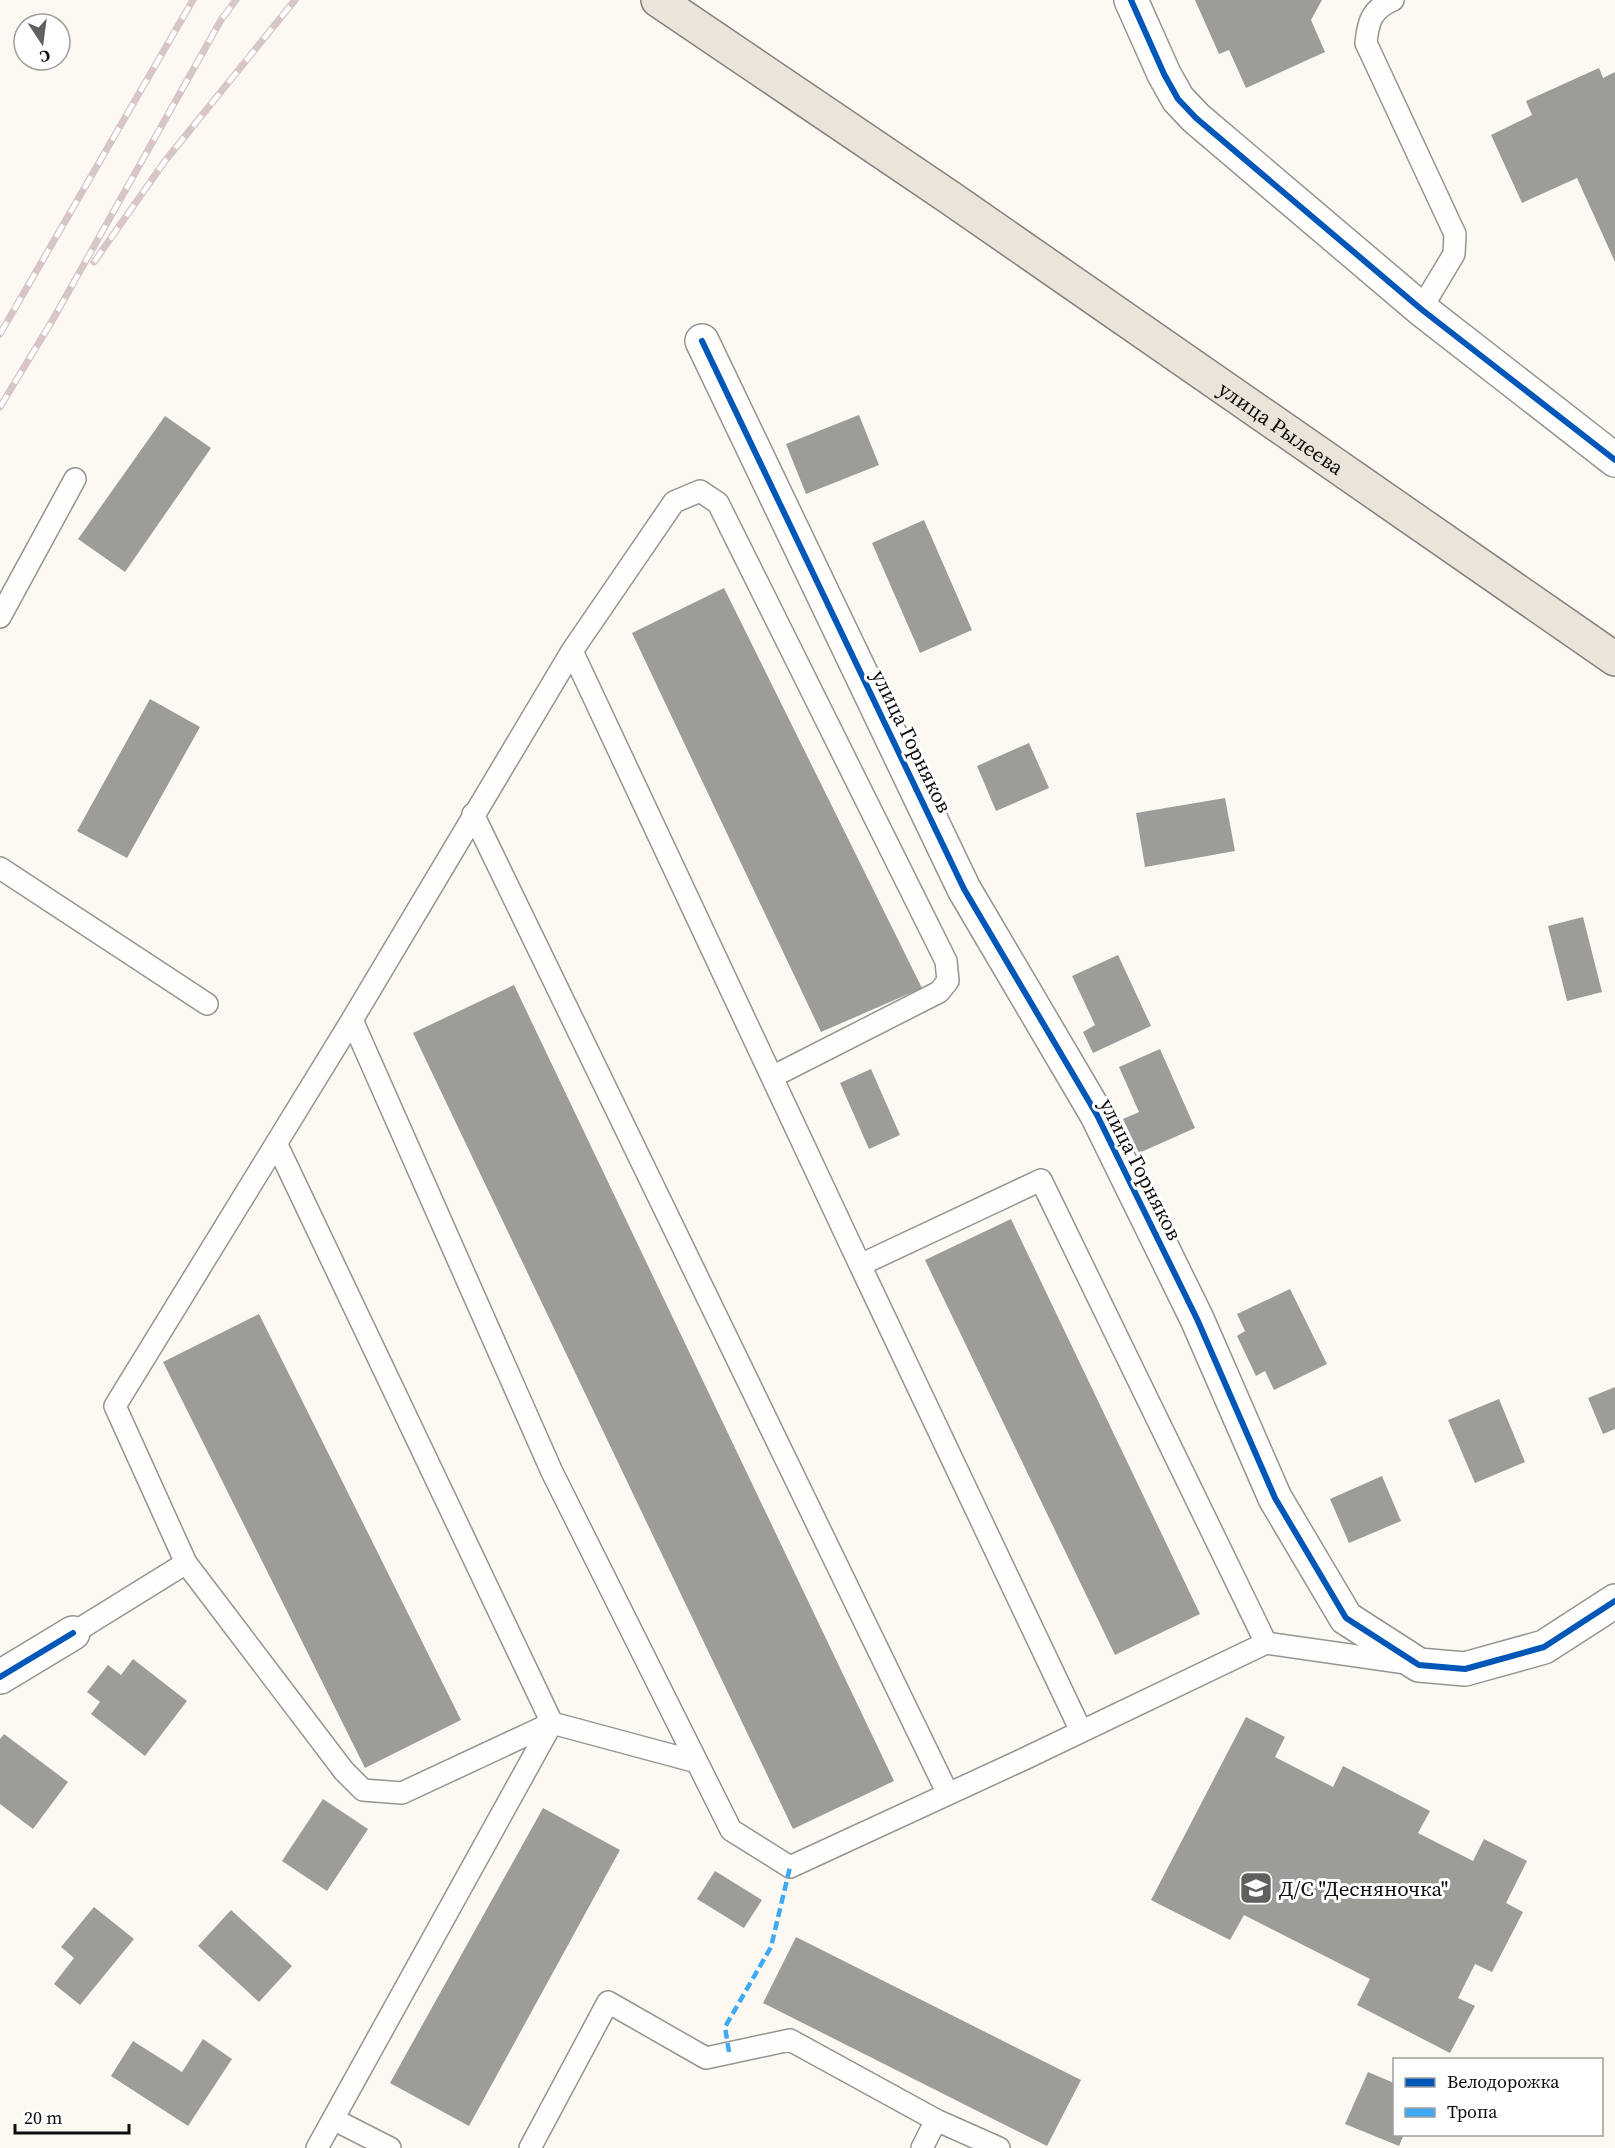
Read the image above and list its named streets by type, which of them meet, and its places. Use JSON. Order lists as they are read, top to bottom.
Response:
{
  "streets": {
    "main road": ["улица Рылеева"],
    "street": ["улица Горняков"]
  },
  "places": {
    "school or university": ["Д/С \"Десняночка\""]
  },
  "legend": ["Велодорожка", "Тропа"],
  "scale_bar": "20 m",
  "north": "bottom"
}
